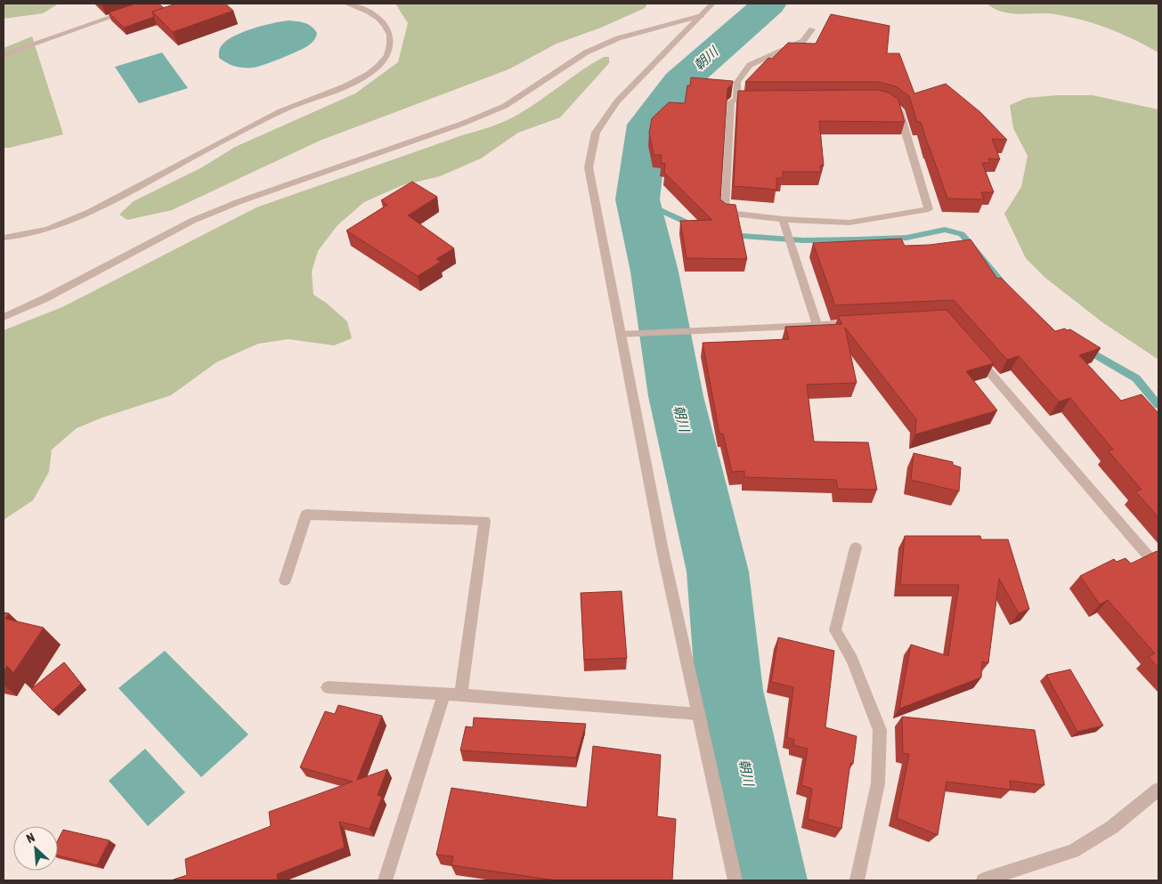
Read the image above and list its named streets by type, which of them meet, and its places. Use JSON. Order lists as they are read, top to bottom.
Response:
{
  "water": ["朝川"],
  "north": "top left"
}
